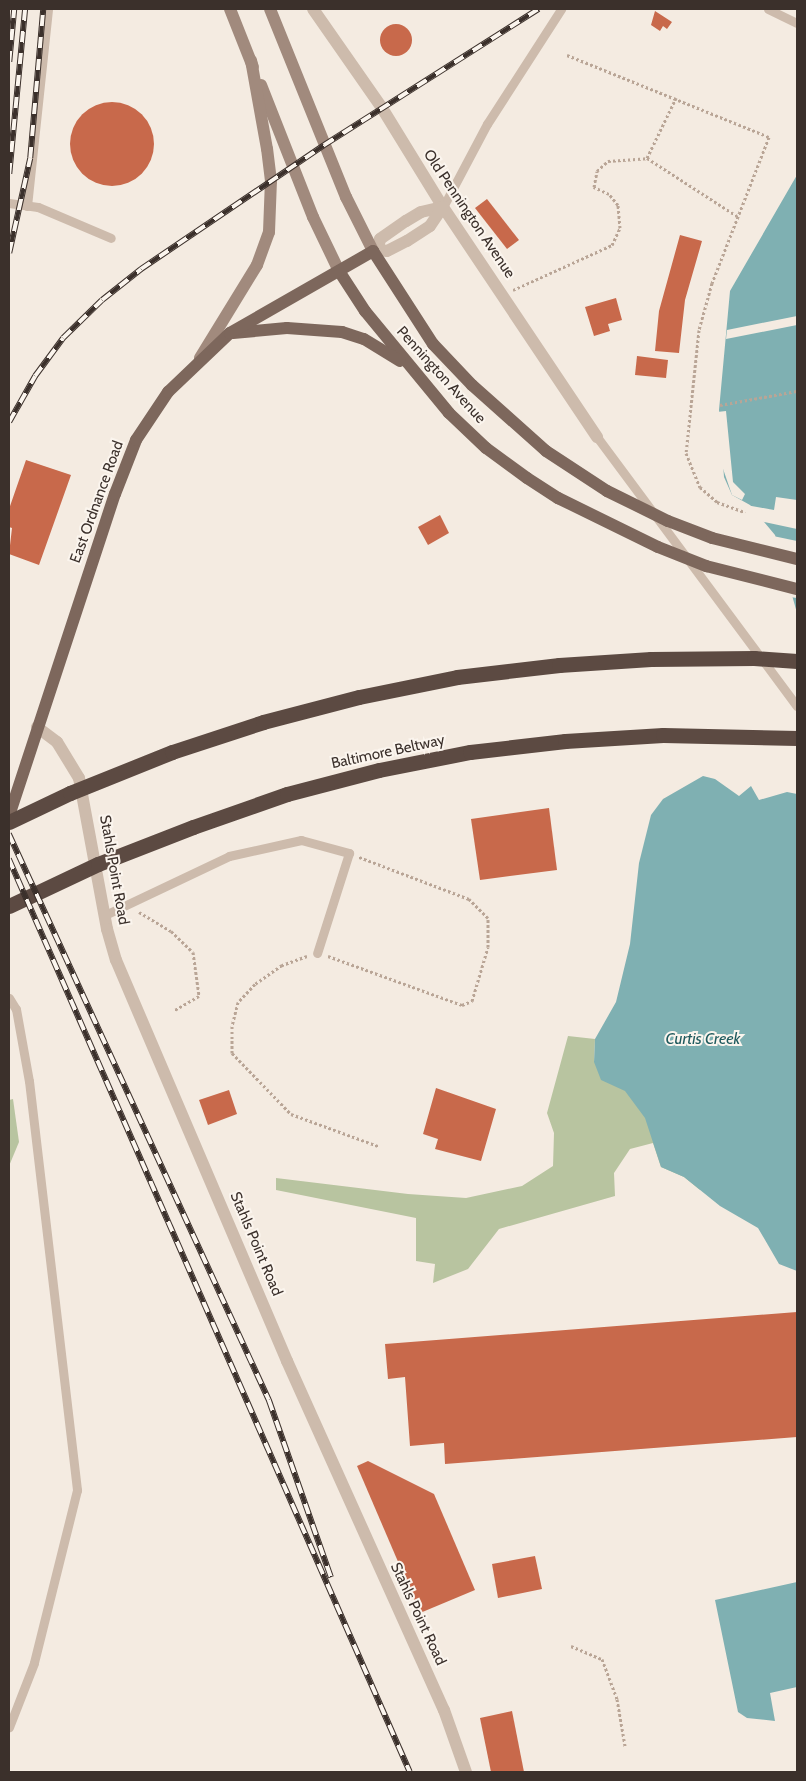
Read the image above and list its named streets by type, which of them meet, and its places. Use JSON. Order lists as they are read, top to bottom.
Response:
{
  "streets": {
    "highway": ["Baltimore Beltway"],
    "main road": ["Pennington Avenue", "East Ordnance Road"],
    "street": ["Old Pennington Avenue", "Stahls Point Road"]
  },
  "crossings": [
    ["Old Pennington Avenue", "East Ordnance Road"],
    ["Pennington Avenue", "East Ordnance Road"],
    ["East Ordnance Road", "Stahls Point Road"]
  ],
  "water": ["Curtis Creek"]
}
